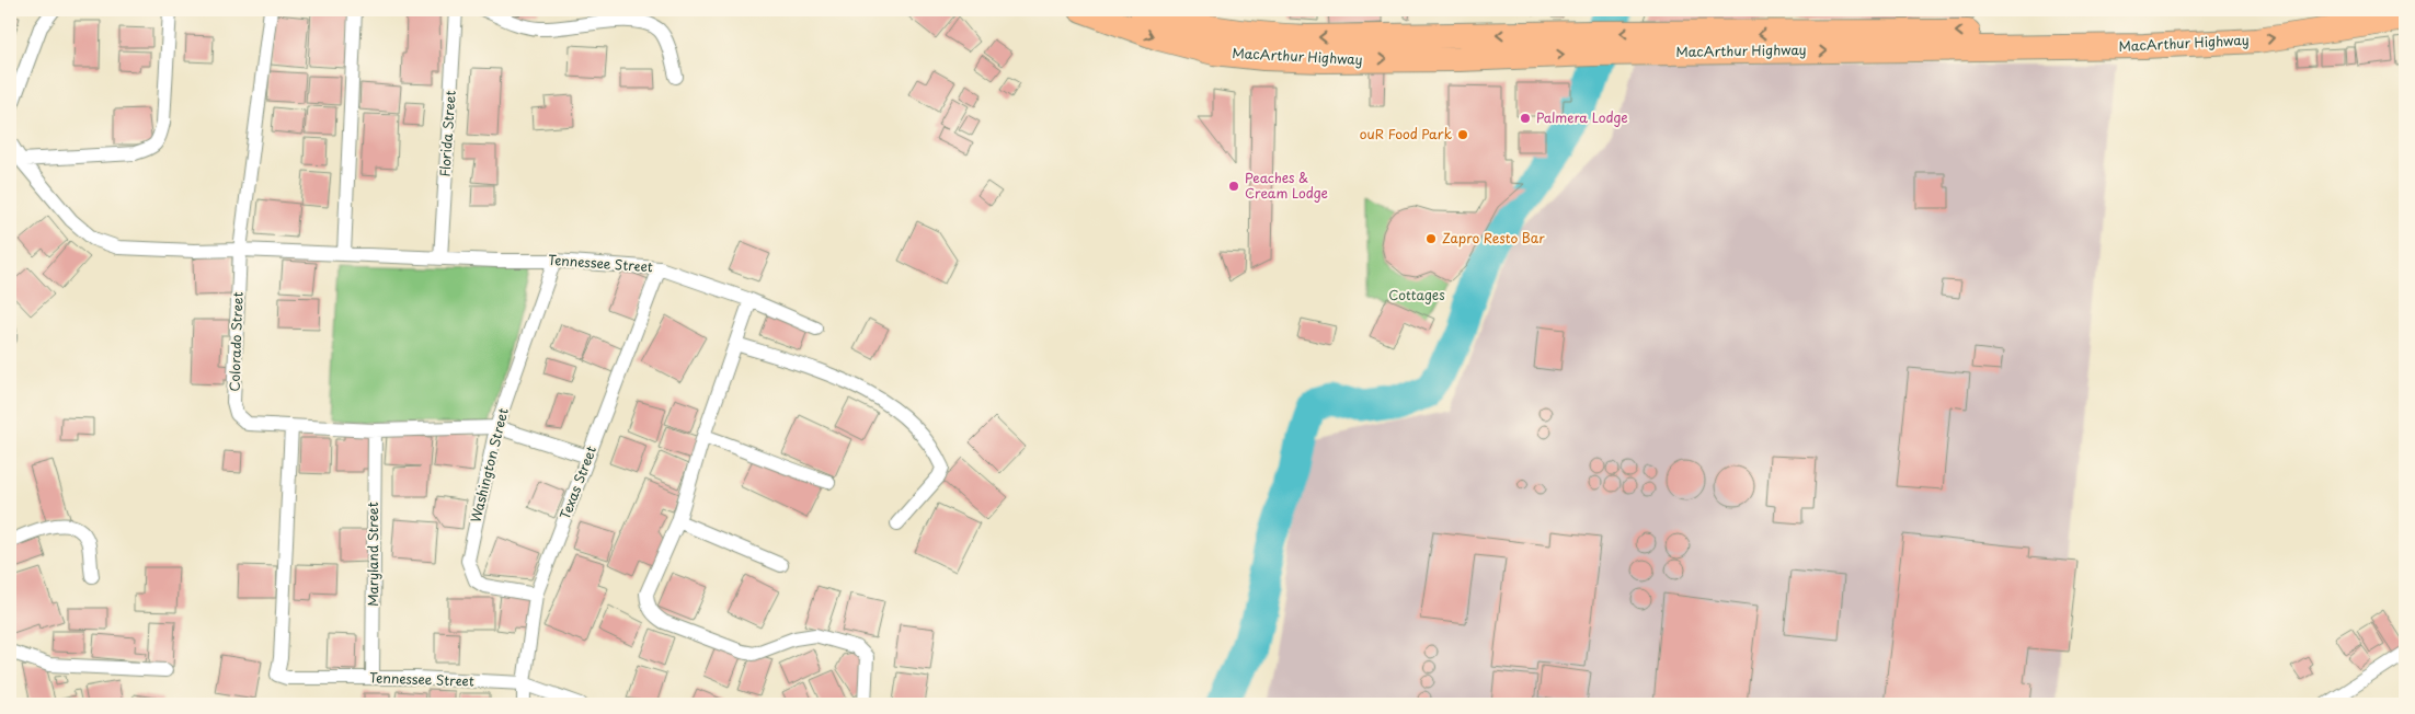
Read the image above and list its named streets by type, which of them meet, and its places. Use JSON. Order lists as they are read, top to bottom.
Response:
{
  "streets": {
    "highway": ["MacArthur Highway"],
    "street": [
      "Florida Street",
      "Tennessee Street",
      "Colorado Street",
      "Washington Street",
      "Texas Street",
      "Maryland Street"
    ]
  },
  "crossings": [
    ["Florida Street", "Tennessee Street"],
    ["Tennessee Street", "Colorado Street"],
    ["Tennessee Street", "Washington Street"],
    ["Tennessee Street", "Texas Street"],
    ["Tennessee Street", "Maryland Street"],
    ["Colorado Street", "Washington Street"],
    ["Colorado Street", "Texas Street"],
    ["Colorado Street", "Maryland Street"],
    ["Washington Street", "Texas Street"]
  ],
  "parks": ["Cottages"],
  "places": [
    "Palmera Lodge",
    "ouR Food Park",
    "Peaches & Cream Lodge",
    "Zapro Resto Bar"
  ]
}
